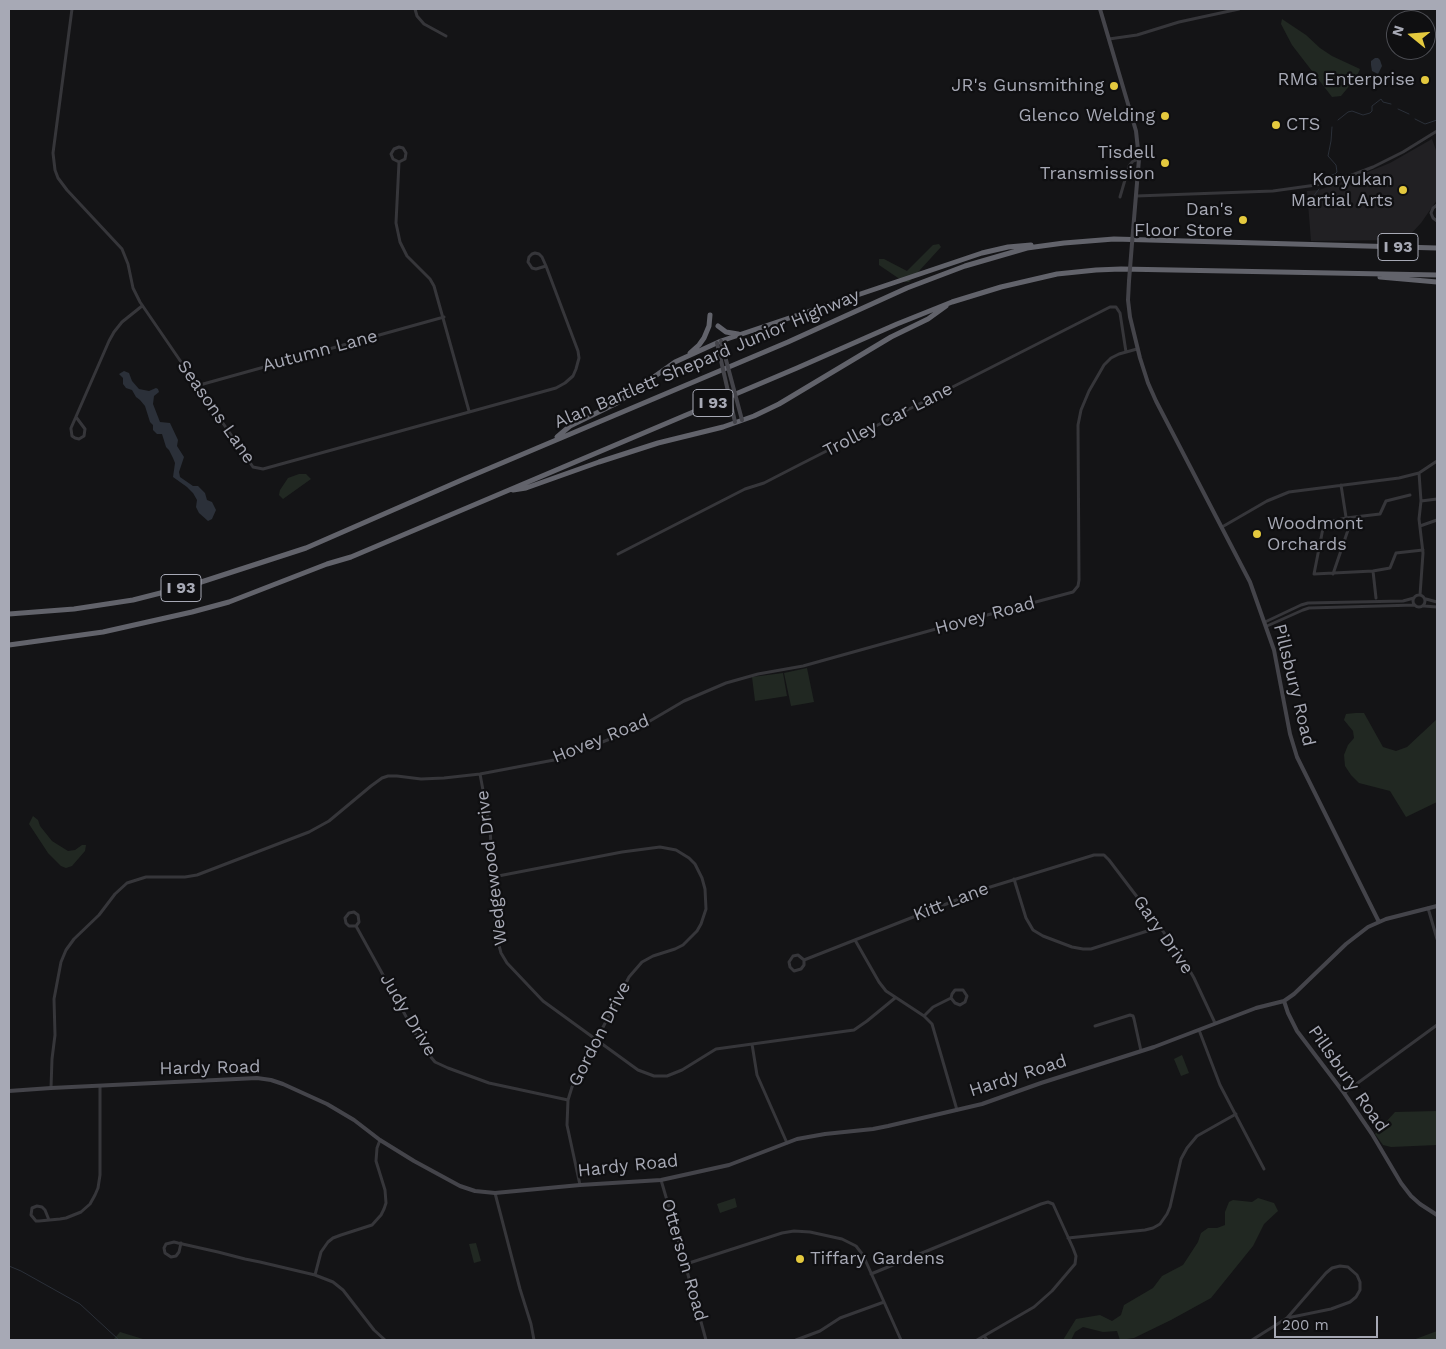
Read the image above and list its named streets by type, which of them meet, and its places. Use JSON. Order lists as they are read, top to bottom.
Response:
{
  "streets": {
    "highway": ["I 93", "Alan Bartlett Shepard Junior Highway"],
    "street": [
      "Autumn Lane",
      "Seasons Lane",
      "Trolley Car Lane",
      "Hovey Road",
      "Pillsbury Road",
      "Wedgewood Drive",
      "Kitt Lane",
      "Gary Drive",
      "Judy Drive",
      "Gordon Drive",
      "Hardy Road",
      "Otterson Road"
    ]
  },
  "crossings": [
    ["Autumn Lane", "Seasons Lane"],
    ["Trolley Car Lane", "Hovey Road"],
    ["Hovey Road", "Pillsbury Road"],
    ["Hovey Road", "Wedgewood Drive"],
    ["Hovey Road", "Hardy Road"],
    ["Pillsbury Road", "Hardy Road"],
    ["Wedgewood Drive", "Gordon Drive"],
    ["Kitt Lane", "Gary Drive"],
    ["Gary Drive", "Hardy Road"],
    ["Judy Drive", "Gordon Drive"],
    ["Gordon Drive", "Hardy Road"],
    ["Hardy Road", "Otterson Road"]
  ],
  "places": [
    "RMG Enterprise",
    "JR's Gunsmithing",
    "Glenco Welding",
    "CTS",
    "Tisdell Transmission",
    "Koryukan Martial Arts",
    "Dan's Floor Store",
    "Woodmont Orchards",
    "Tiffary Gardens"
  ],
  "scale_bar": "200 m",
  "north": "left"
}
